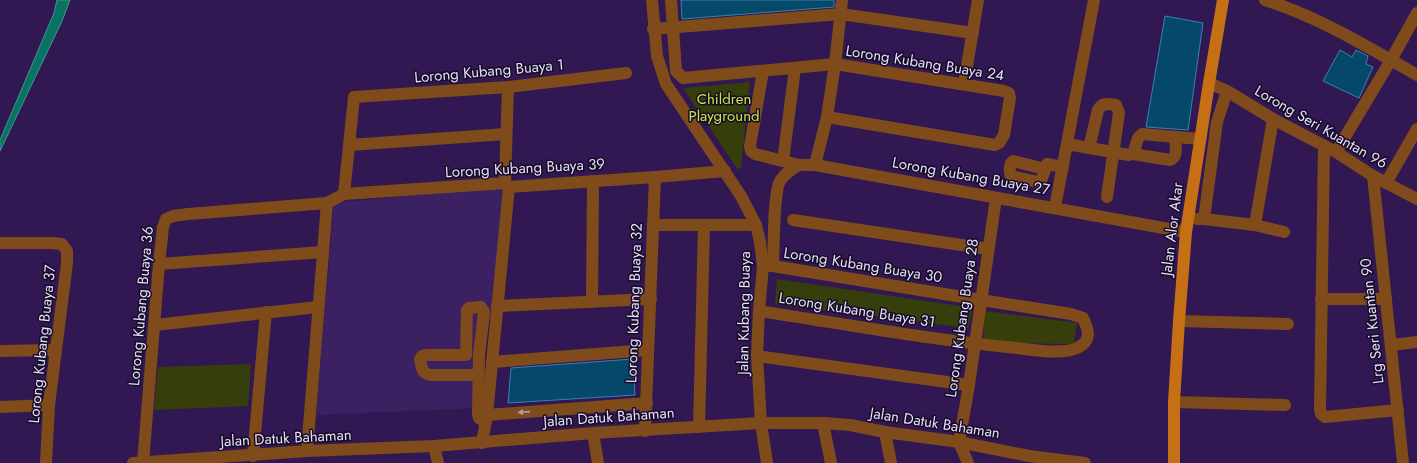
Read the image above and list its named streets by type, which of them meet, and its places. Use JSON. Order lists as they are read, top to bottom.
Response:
{
  "streets": {
    "main road": ["Jalan Alor Akar"],
    "street": [
      "Lorong Kubang Buaya 24",
      "Lorong Kubang Buaya 1",
      "Lorong Seri Kuantan 96",
      "Lorong Kubang Buaya 39",
      "Lorong Kubang Buaya 27",
      "Lorong Kubang Buaya 30",
      "Lorong Kubang Buaya 32",
      "Lorong Kubang Buaya 36",
      "Lorong Kubang Buaya 31",
      "Jalan Kubang Buaya",
      "Lorong Kubang Buaya 28",
      "Lrg Seri Kuantan 90",
      "Lorong Kubang Buaya 37",
      "Jalan Datuk Bahaman"
    ]
  },
  "crossings": [
    ["Lorong Kubang Buaya 24", "Lorong Kubang Buaya 27"],
    ["Lorong Seri Kuantan 96", "Jalan Alor Akar"],
    ["Lorong Seri Kuantan 96", "Lrg Seri Kuantan 90"],
    ["Lorong Kubang Buaya 39", "Lorong Kubang Buaya 32"],
    ["Lorong Kubang Buaya 39", "Lorong Kubang Buaya 36"],
    ["Lorong Kubang Buaya 39", "Jalan Kubang Buaya"],
    ["Lorong Kubang Buaya 27", "Jalan Alor Akar"],
    ["Lorong Kubang Buaya 27", "Lorong Kubang Buaya 28"],
    ["Lorong Kubang Buaya 30", "Lorong Kubang Buaya 31"],
    ["Lorong Kubang Buaya 30", "Jalan Kubang Buaya"],
    ["Lorong Kubang Buaya 30", "Lorong Kubang Buaya 28"],
    ["Lorong Kubang Buaya 32", "Jalan Datuk Bahaman"],
    ["Lorong Kubang Buaya 36", "Jalan Datuk Bahaman"],
    ["Lorong Kubang Buaya 31", "Jalan Kubang Buaya"],
    ["Lorong Kubang Buaya 31", "Lorong Kubang Buaya 28"],
    ["Jalan Kubang Buaya", "Jalan Datuk Bahaman"],
    ["Lorong Kubang Buaya 28", "Jalan Datuk Bahaman"]
  ],
  "parks": ["Children Playground"]
}
